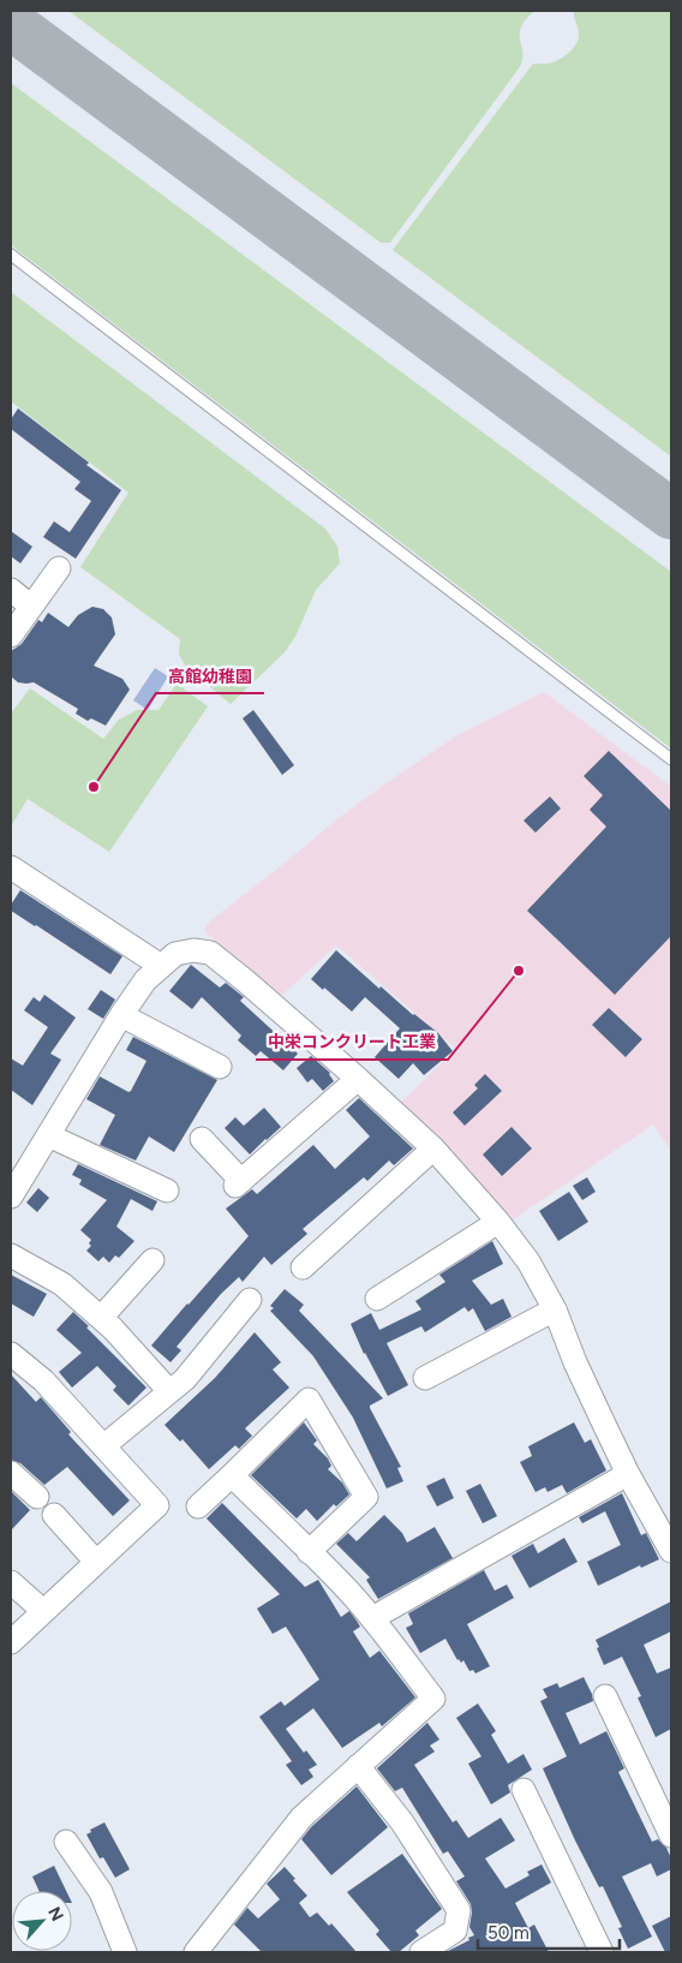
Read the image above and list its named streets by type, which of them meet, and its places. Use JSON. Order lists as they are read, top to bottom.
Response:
{
  "places": ["高館幼稚園", "中栄コンクリート工業"],
  "scale_bar": "50 m",
  "north": "top right"
}
